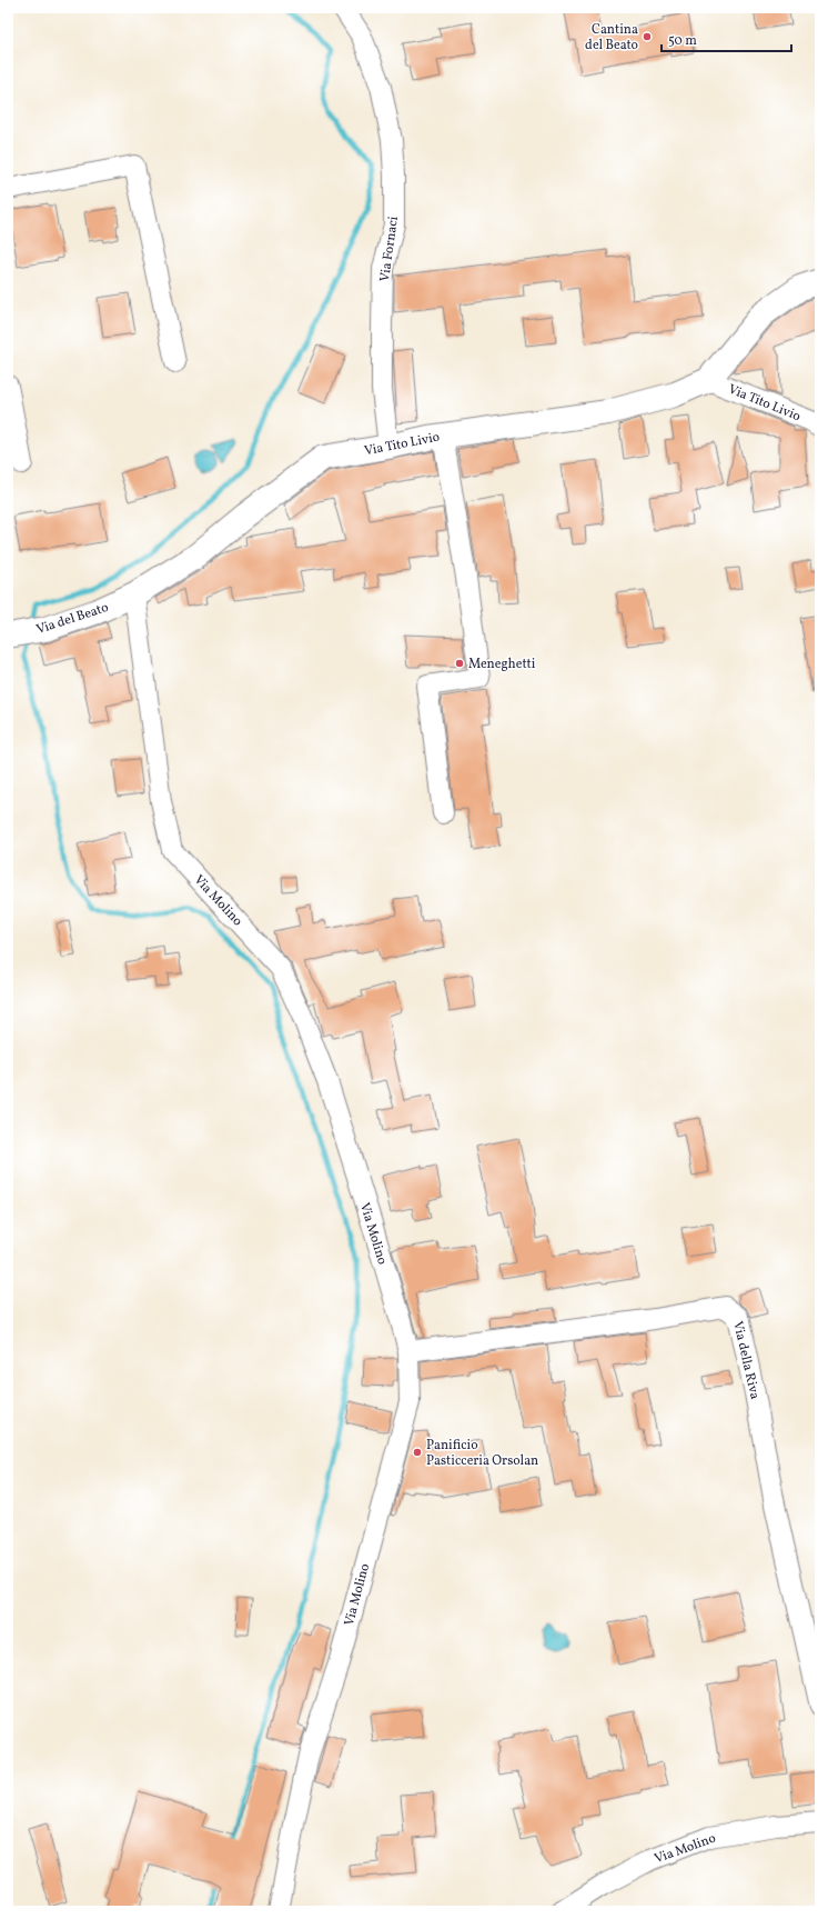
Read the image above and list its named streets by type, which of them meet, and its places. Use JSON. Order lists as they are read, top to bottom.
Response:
{
  "streets": {
    "street": [
      "Via Fornaci",
      "Via Tito Livio",
      "Via del Beato",
      "Via Molino",
      "Via della Riva"
    ]
  },
  "crossings": [
    ["Via Fornaci", "Via Tito Livio"],
    ["Via Tito Livio", "Via del Beato"],
    ["Via Tito Livio", "Via Molino"],
    ["Via del Beato", "Via Molino"],
    ["Via Molino", "Via della Riva"]
  ],
  "places": ["Cantina del Beato", "Meneghetti", "Panificio Pasticceria Orsolan"],
  "scale_bar": "50 m"
}
